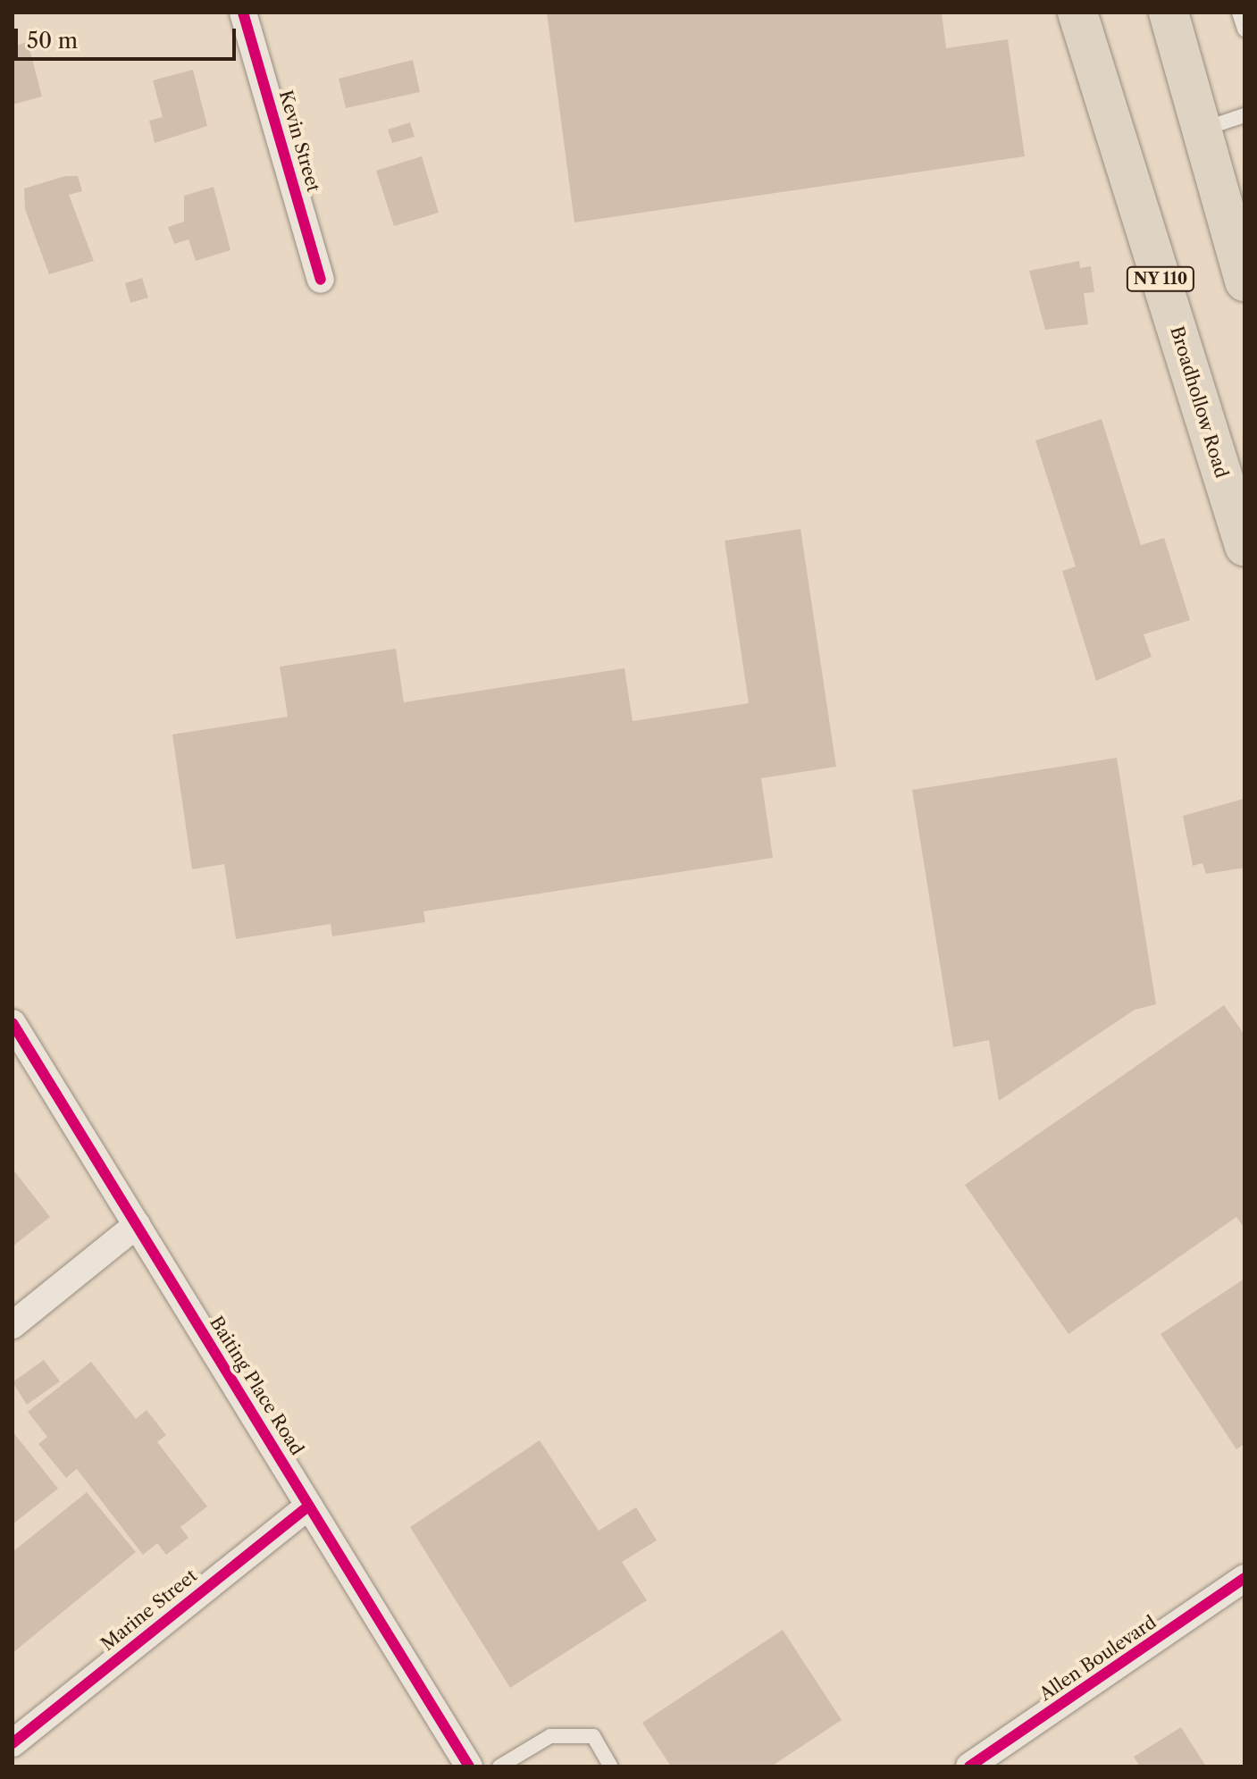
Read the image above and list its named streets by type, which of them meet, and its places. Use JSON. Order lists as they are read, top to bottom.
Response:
{
  "streets": {
    "main road": ["NY 110", "Broadhollow Road"],
    "street": [
      "Kevin Street",
      "Baiting Place Road",
      "Marine Street",
      "Allen Boulevard"
    ]
  },
  "crossings": [
    ["Baiting Place Road", "Marine Street"]
  ],
  "scale_bar": "50 m"
}
